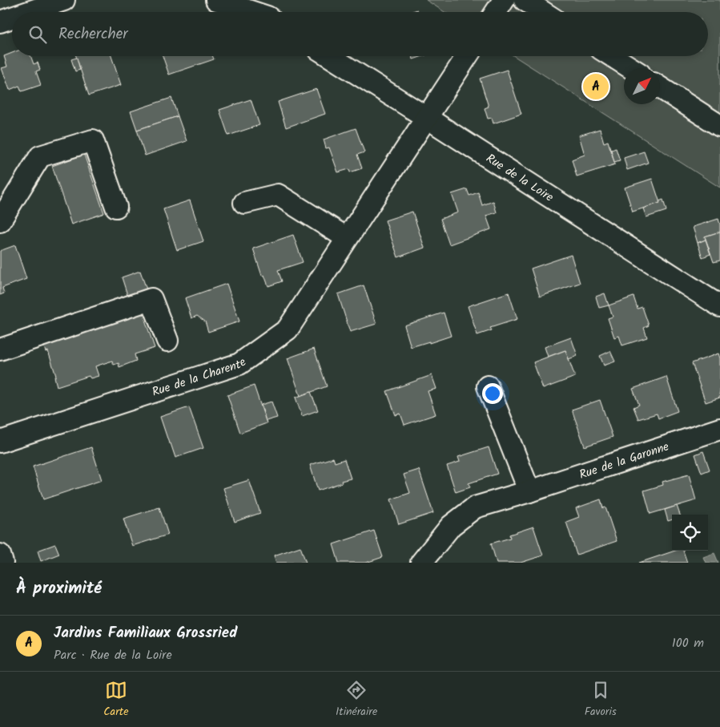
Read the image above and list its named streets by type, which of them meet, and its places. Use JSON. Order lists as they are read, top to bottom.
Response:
{
  "streets": {
    "street": ["Rue de la Loire", "Rue de la Charente", "Rue de la Garonne"]
  },
  "crossings": [
    ["Rue de la Loire", "Rue de la Charente"]
  ],
  "north": "top right",
  "page": {
    "search": "Rechercher",
    "pins": "A",
    "heading": "À proximité",
    "list": [
      {
        "mark": "A",
        "name": "Jardins Familiaux Grossried",
        "note": "Parc · Rue de la Loire",
        "value": "100 m"
      }
    ],
    "nav": ["Carte", "Itinéraire", "Favoris"]
  }
}
